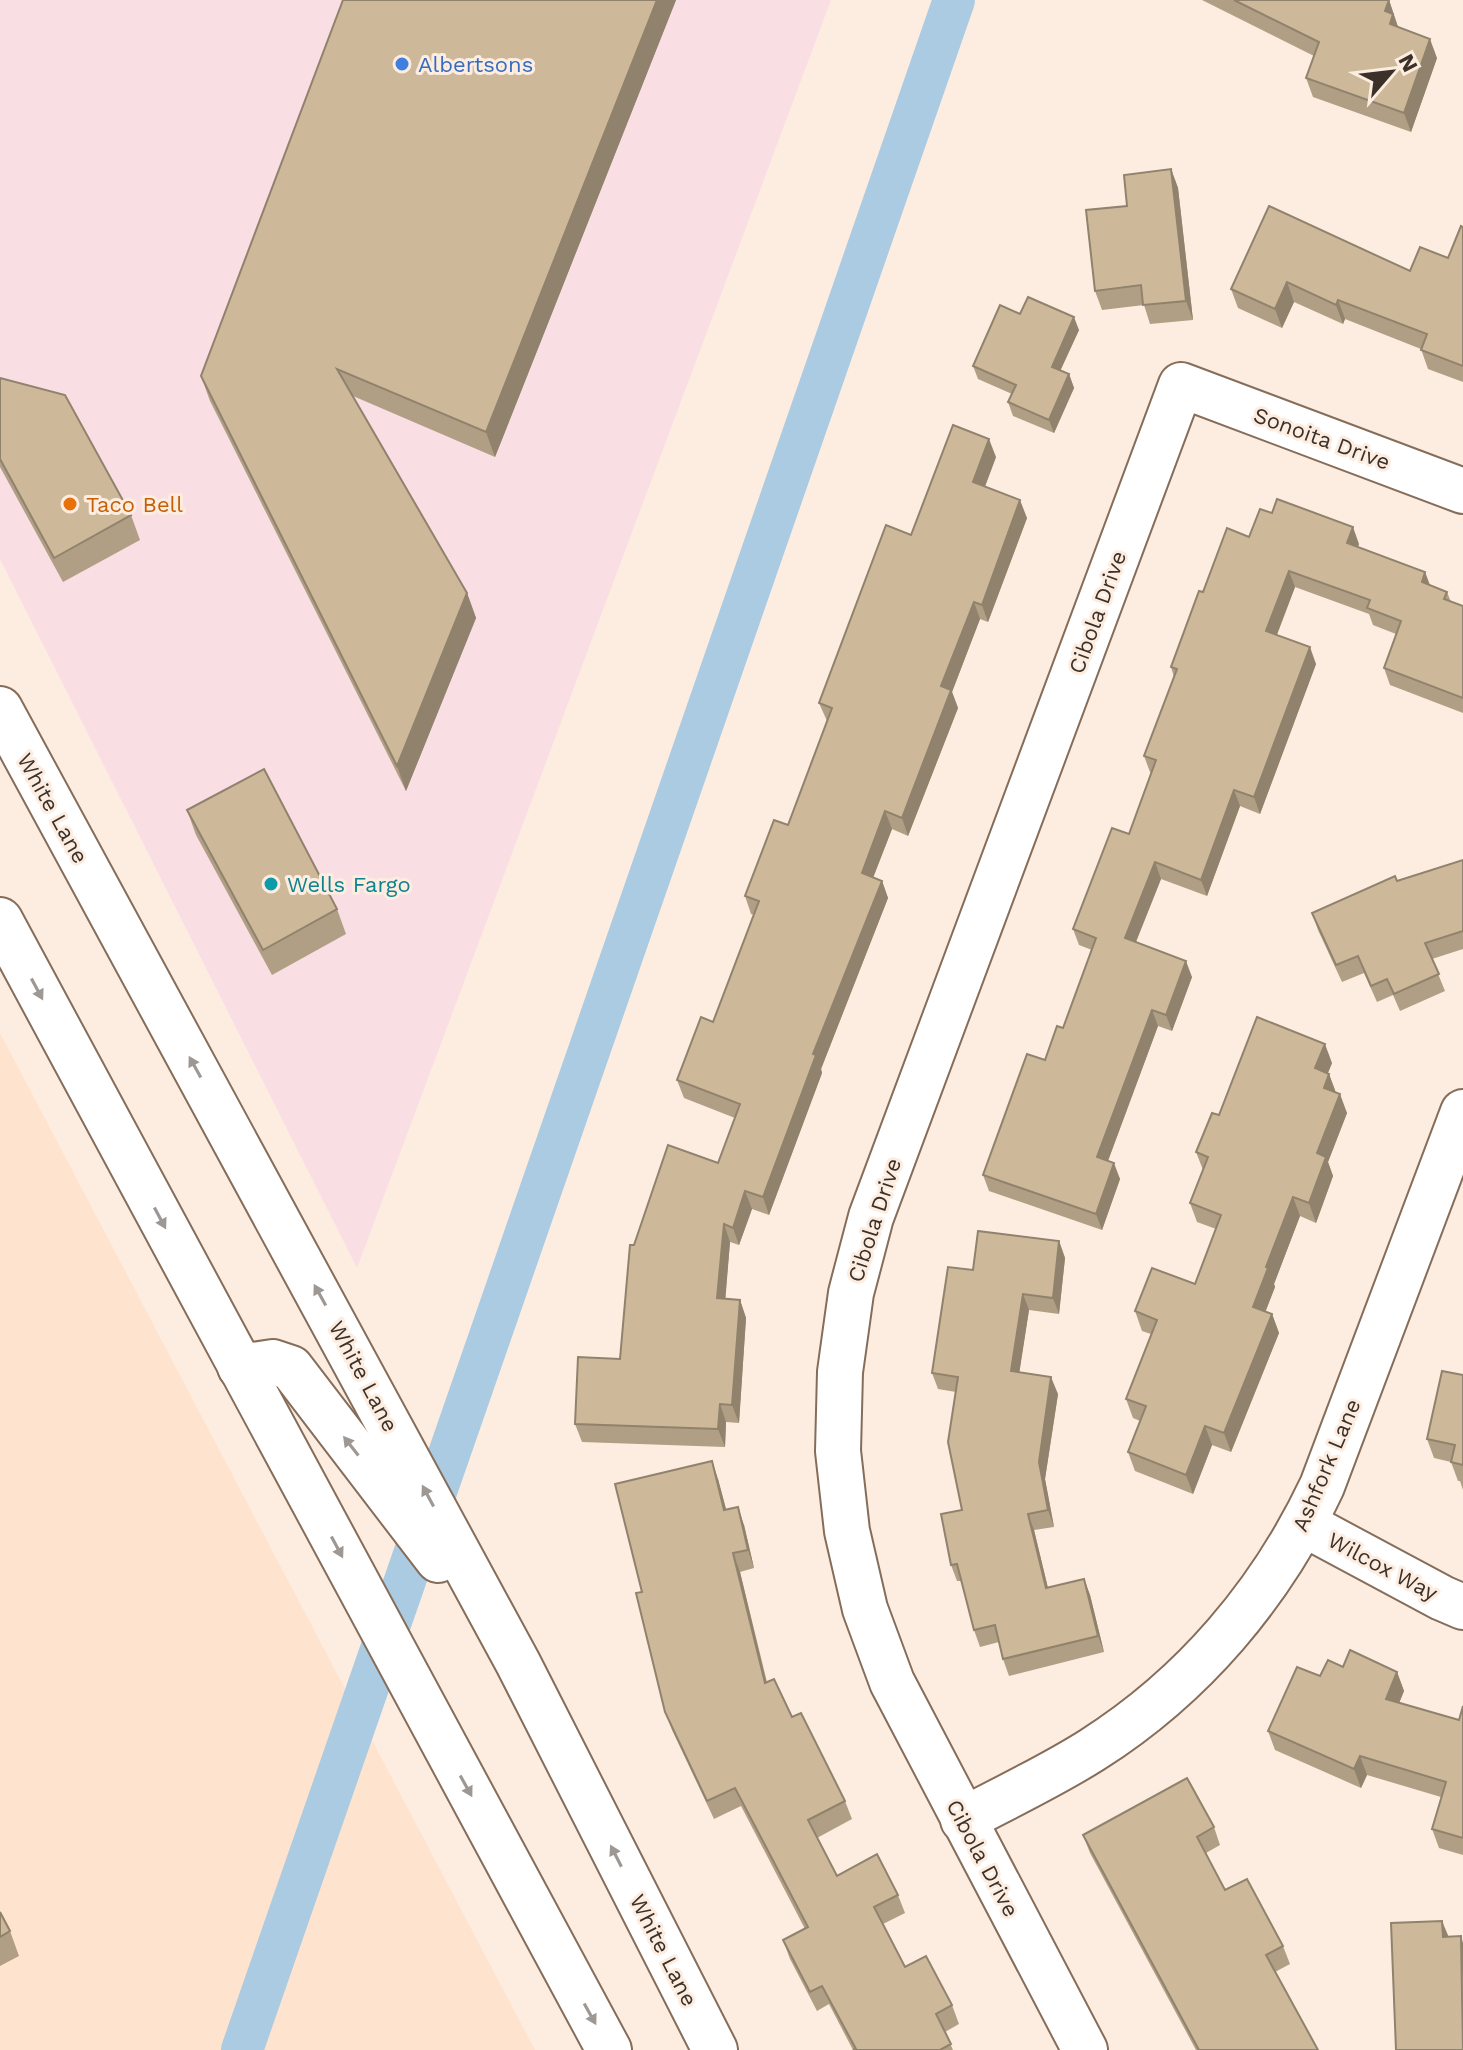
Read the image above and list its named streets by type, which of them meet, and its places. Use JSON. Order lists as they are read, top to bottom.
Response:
{
  "streets": {
    "main road": [
      "Sonoita Drive",
      "Cibola Drive",
      "White Lane",
      "Ashfork Lane",
      "Wilcox Way"
    ]
  },
  "crossings": [
    ["Sonoita Drive", "Cibola Drive"],
    ["Cibola Drive", "Ashfork Lane"],
    ["Ashfork Lane", "Wilcox Way"]
  ],
  "places": ["Albertsons", "Taco Bell", "Wells Fargo"],
  "north": "top right"
}
